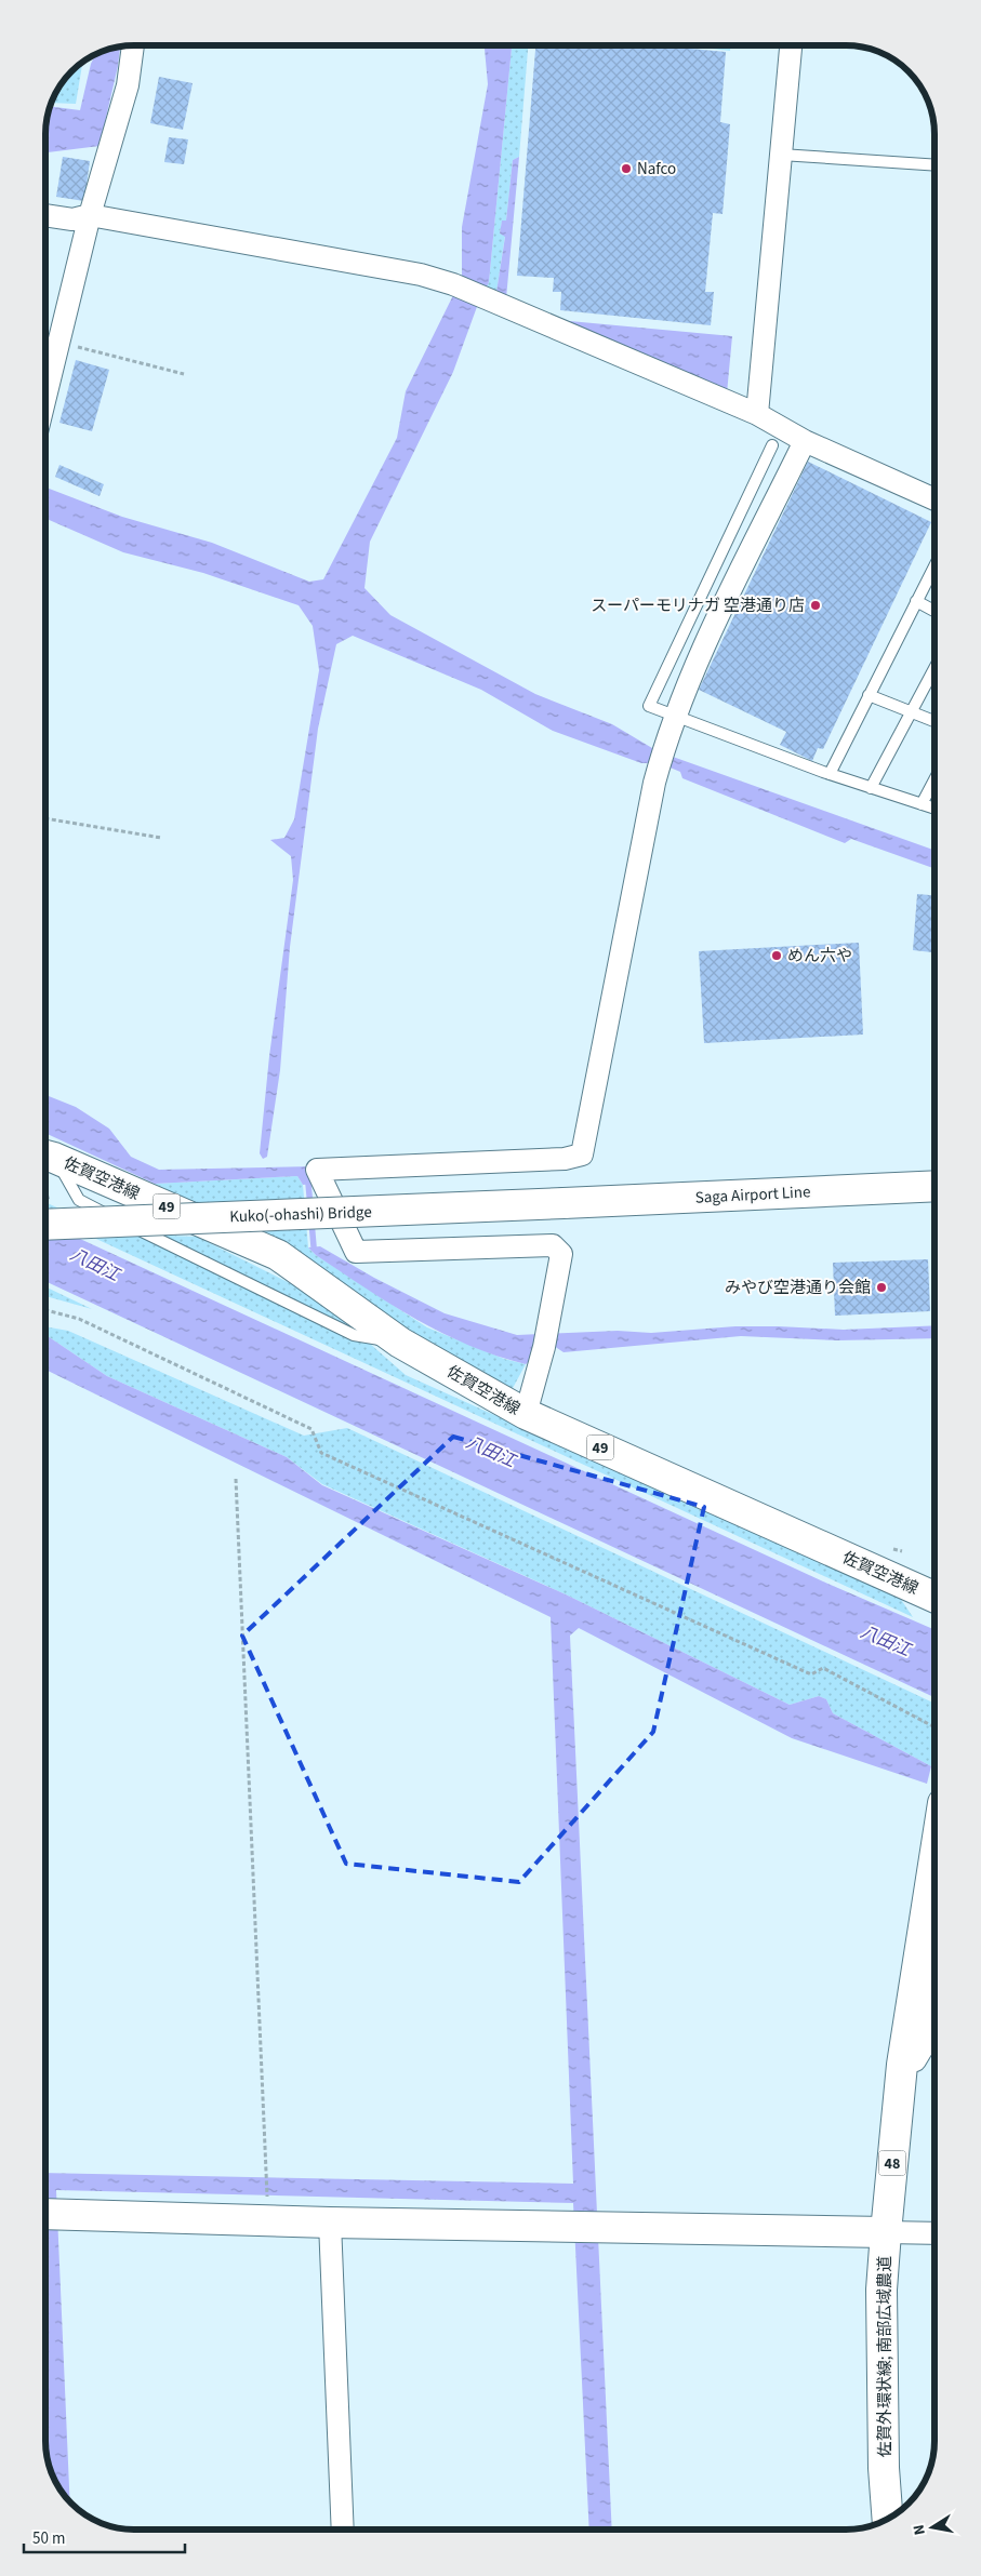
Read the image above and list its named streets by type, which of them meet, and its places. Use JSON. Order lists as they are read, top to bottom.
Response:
{
  "streets": {
    "main road": [
      "佐賀空港線",
      "Saga Airport Line",
      "49",
      "Kuko(-ohashi) Bridge",
      "48",
      "佐賀外環状線; 南部広域農道"
    ]
  },
  "crossings": [
    ["Saga Airport Line", "Kuko(-ohashi) Bridge"]
  ],
  "water": ["八田江"],
  "places": [
    "Nafco",
    "スーパーモリナガ 空港通り店",
    "めん六や",
    "みやび空港通り会館"
  ],
  "scale_bar": "50 m",
  "north": "left"
}
